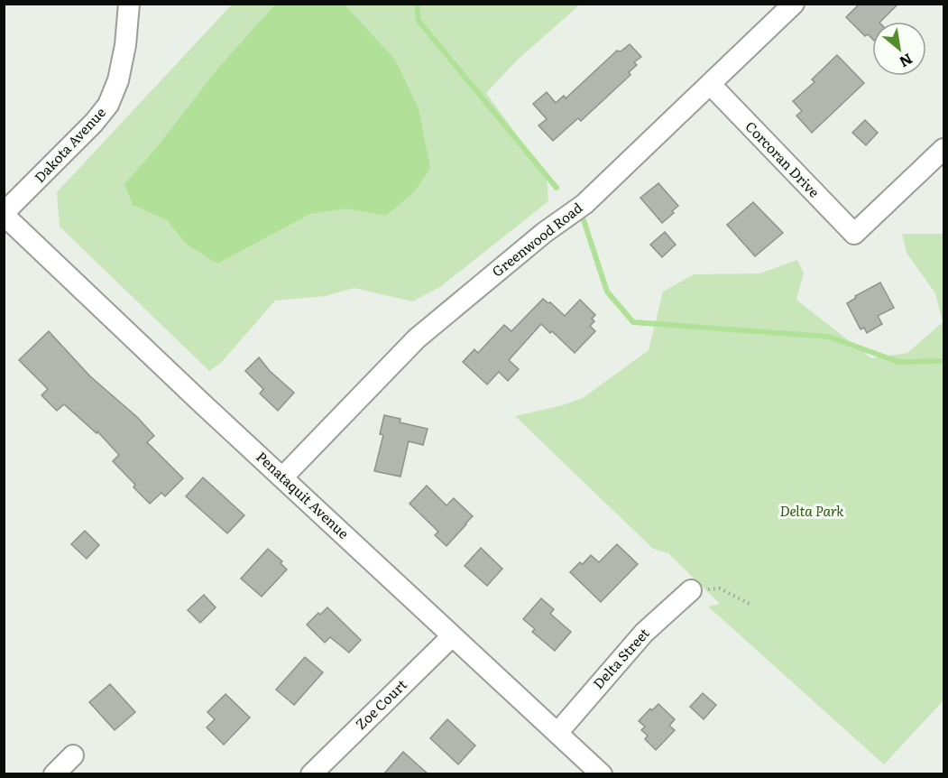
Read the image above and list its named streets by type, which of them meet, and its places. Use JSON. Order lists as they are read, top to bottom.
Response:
{
  "streets": {
    "street": [
      "Dakota Avenue",
      "Corcoran Drive",
      "Greenwood Road",
      "Penataquit Avenue",
      "Delta Street",
      "Zoe Court"
    ]
  },
  "crossings": [
    ["Dakota Avenue", "Penataquit Avenue"],
    ["Corcoran Drive", "Greenwood Road"],
    ["Greenwood Road", "Penataquit Avenue"],
    ["Penataquit Avenue", "Delta Street"],
    ["Penataquit Avenue", "Zoe Court"]
  ],
  "parks": ["Delta Park"],
  "north": "bottom right"
}
